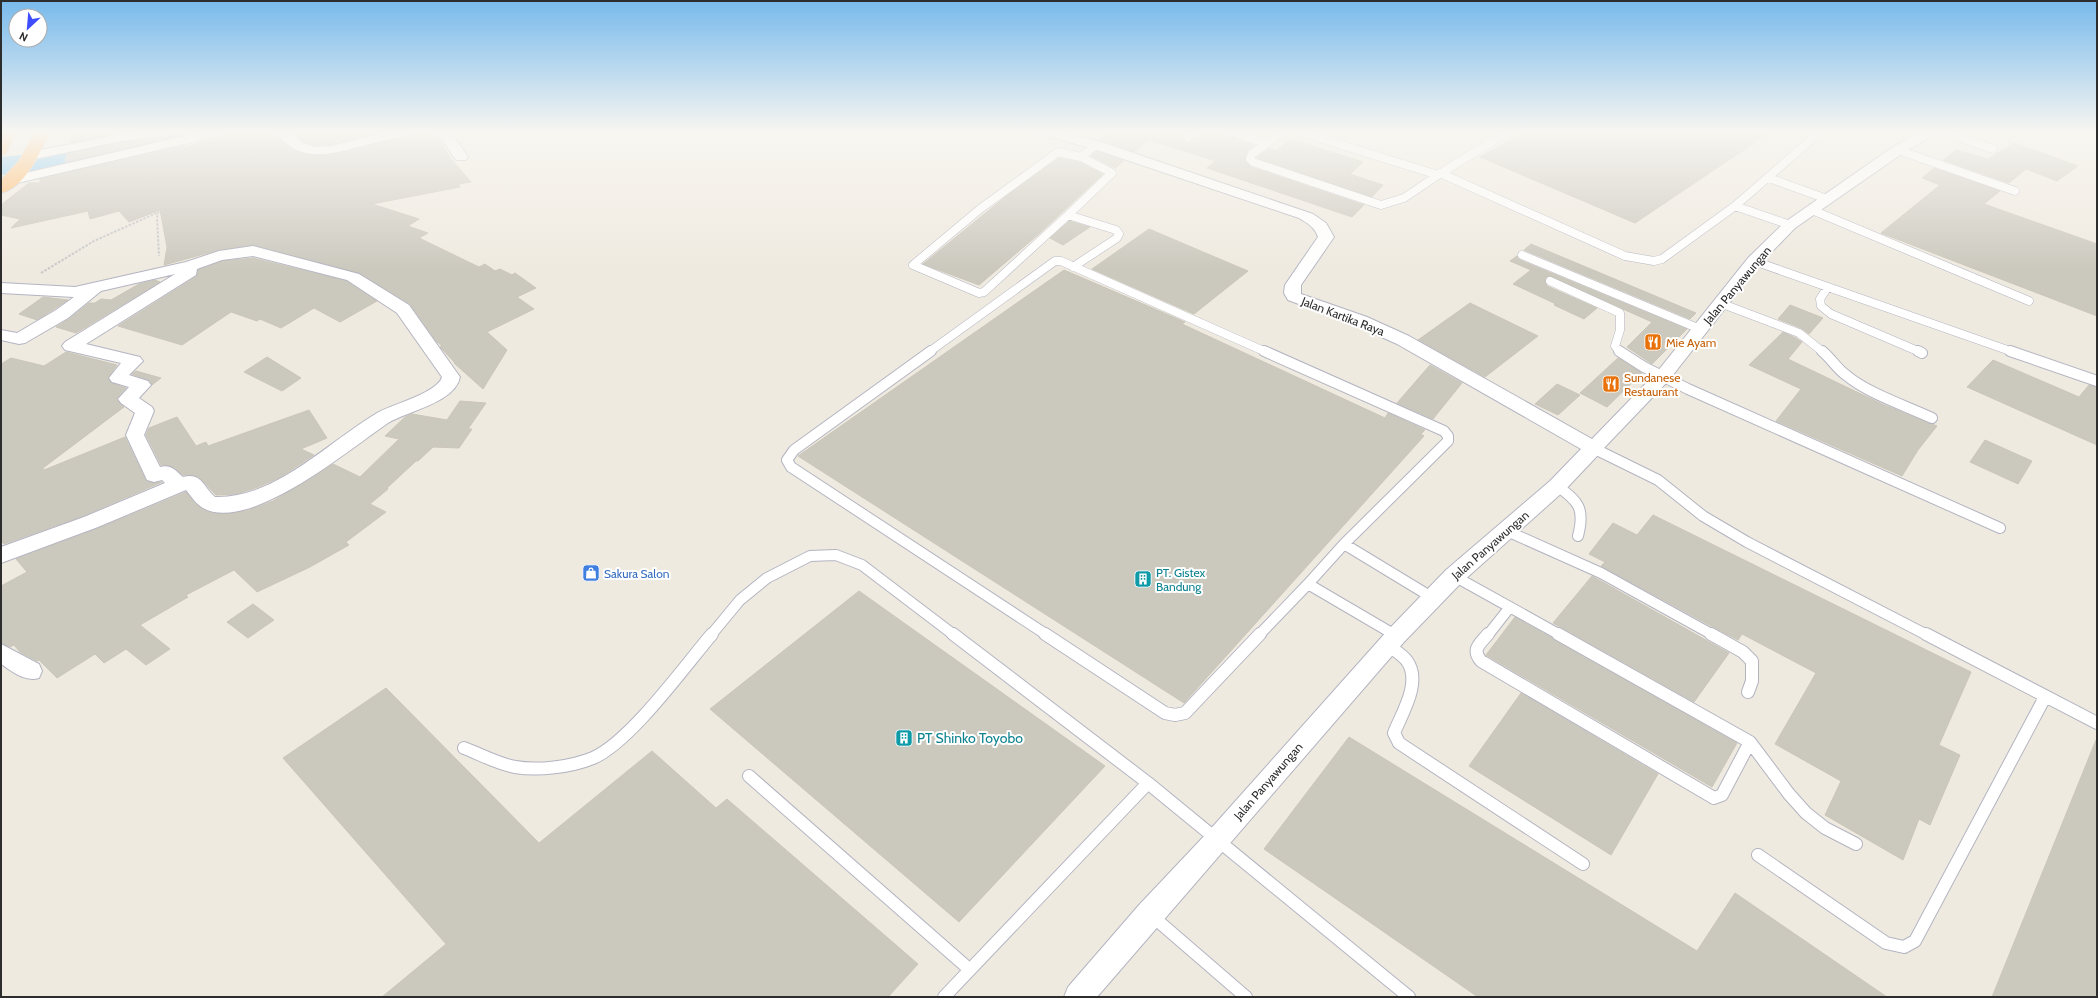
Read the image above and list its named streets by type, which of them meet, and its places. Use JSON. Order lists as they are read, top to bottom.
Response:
{
  "streets": {
    "street": ["Jalan Panyawungan", "Jalan Kartika Raya"]
  },
  "crossings": [
    ["Jalan Panyawungan", "Jalan Kartika Raya"]
  ],
  "places": {
    "restaurant": ["Mie Ayam", "Sundanese Restaurant"],
    "shop": ["Sakura Salon"],
    "building": ["PT. Gistex Bandung", "PT Shinko Toyobo"]
  },
  "north": "bottom left"
}
